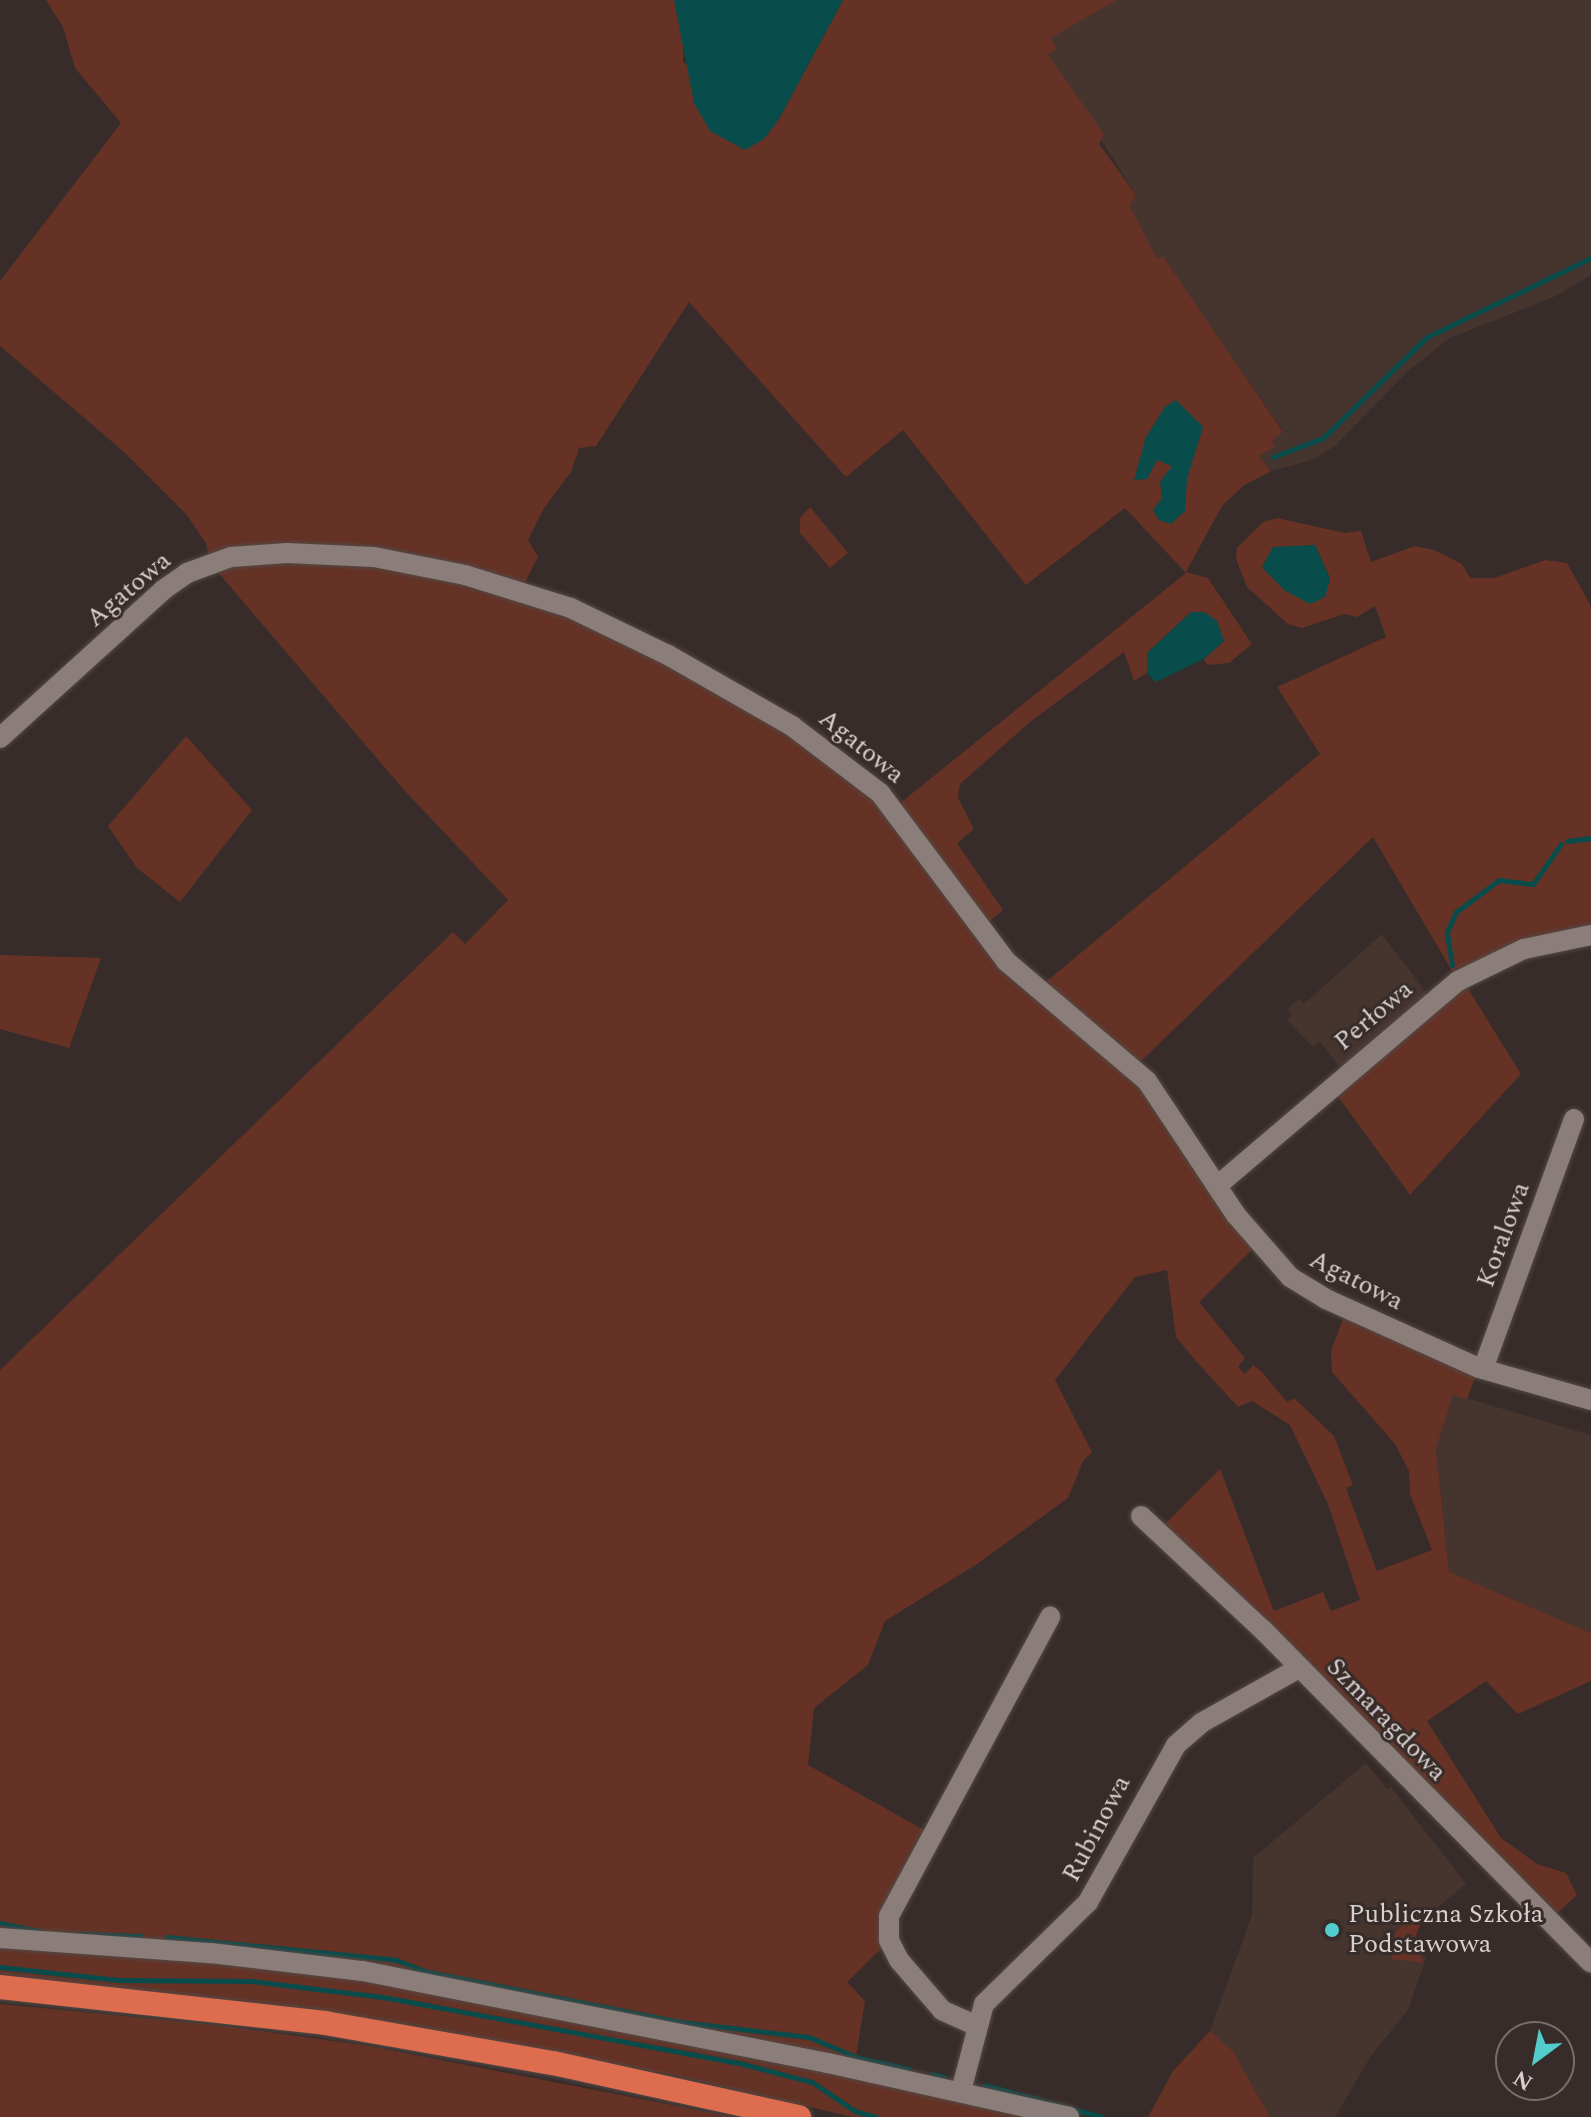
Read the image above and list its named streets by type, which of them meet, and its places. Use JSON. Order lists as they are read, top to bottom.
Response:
{
  "streets": {
    "street": [
      "Agatowa",
      "Perłowa",
      "Koralowa",
      "Szmaragdowa",
      "Rubinowa"
    ]
  },
  "crossings": [
    ["Agatowa", "Perłowa"],
    ["Agatowa", "Koralowa"],
    ["Szmaragdowa", "Rubinowa"]
  ],
  "places": ["Publiczna Szkoła Podstawowa"],
  "north": "bottom left"
}
